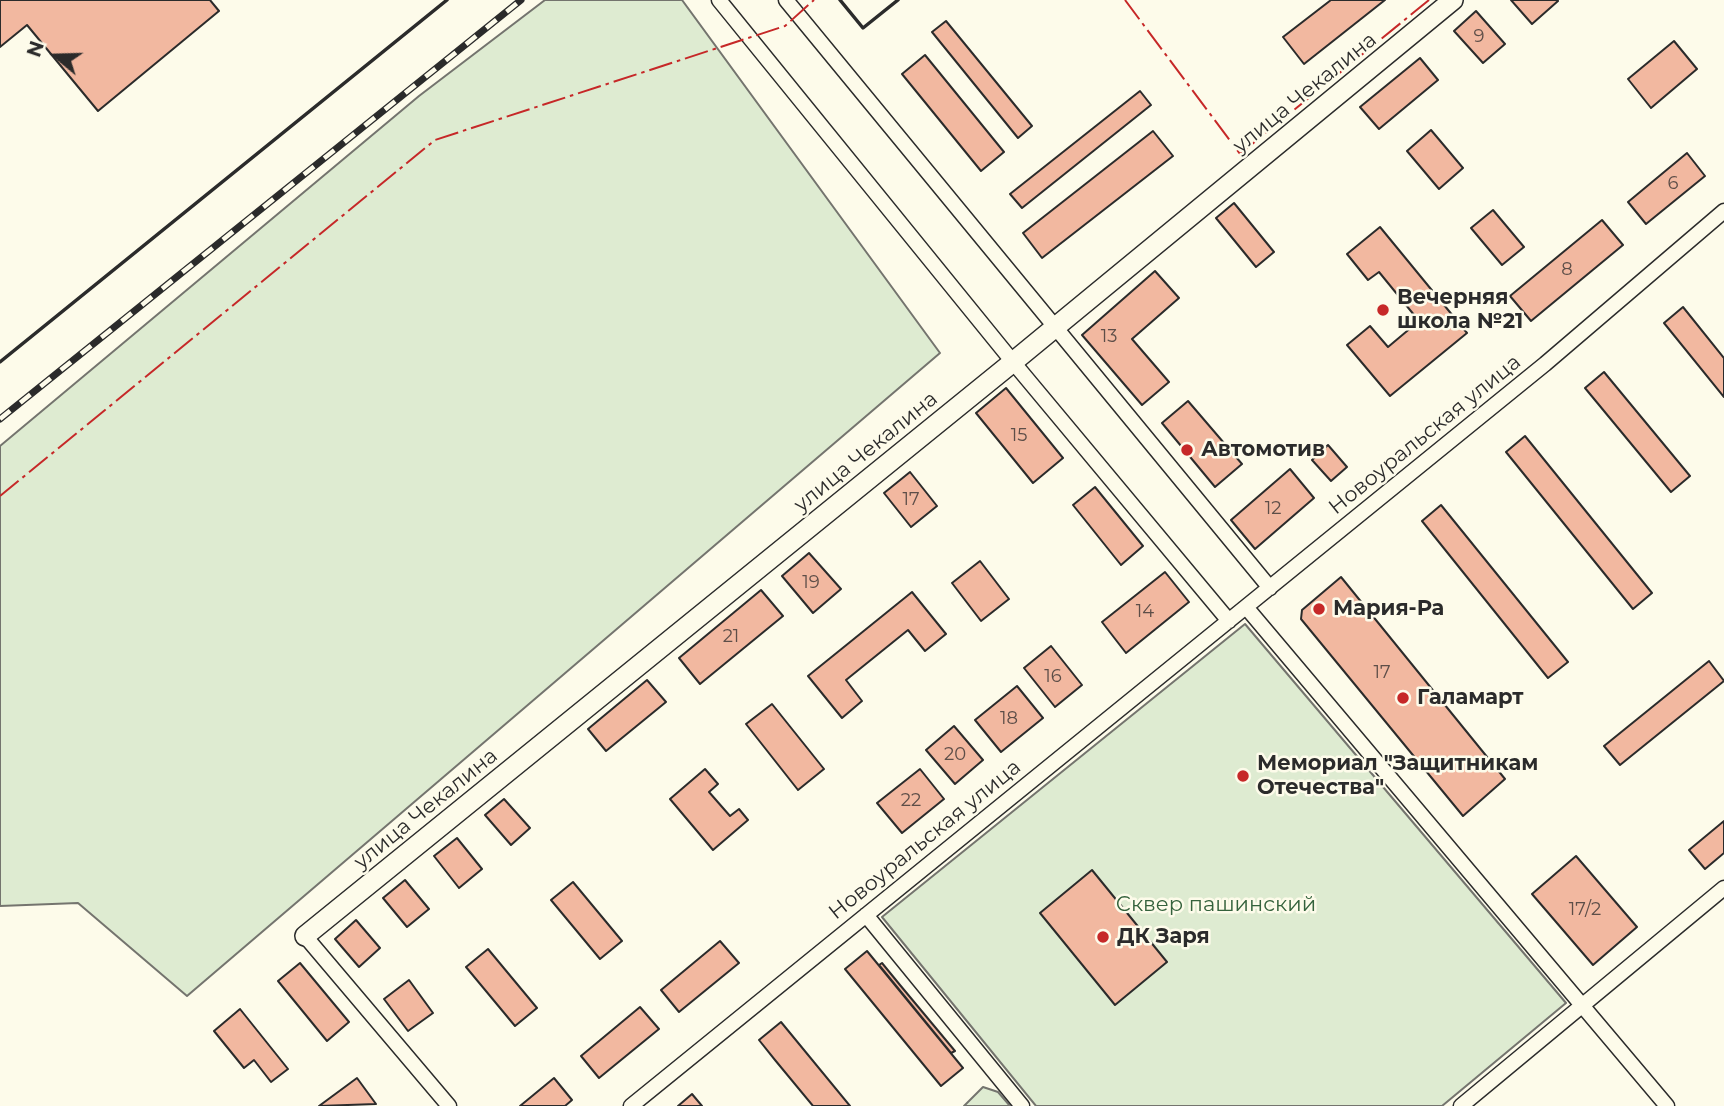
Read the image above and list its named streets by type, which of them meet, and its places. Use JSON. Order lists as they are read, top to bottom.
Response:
{
  "streets": {
    "main road": ["улица Чекалина"],
    "street": ["Новоуральская улица"]
  },
  "parks": ["Сквер пашинский"],
  "places": [
    "Вечерняя школа №21",
    "Автомотив",
    "Мария-Ра",
    "Галамарт",
    "Мемориал \"Защитникам Отечества\"",
    "ДК Заря"
  ],
  "house_numbers": [
    "9",
    "6",
    "8",
    "13",
    "15",
    "17",
    "12",
    "19",
    "14",
    "21",
    "17",
    "16",
    "18",
    "20",
    "22",
    "17/2"
  ],
  "north": "left"
}
